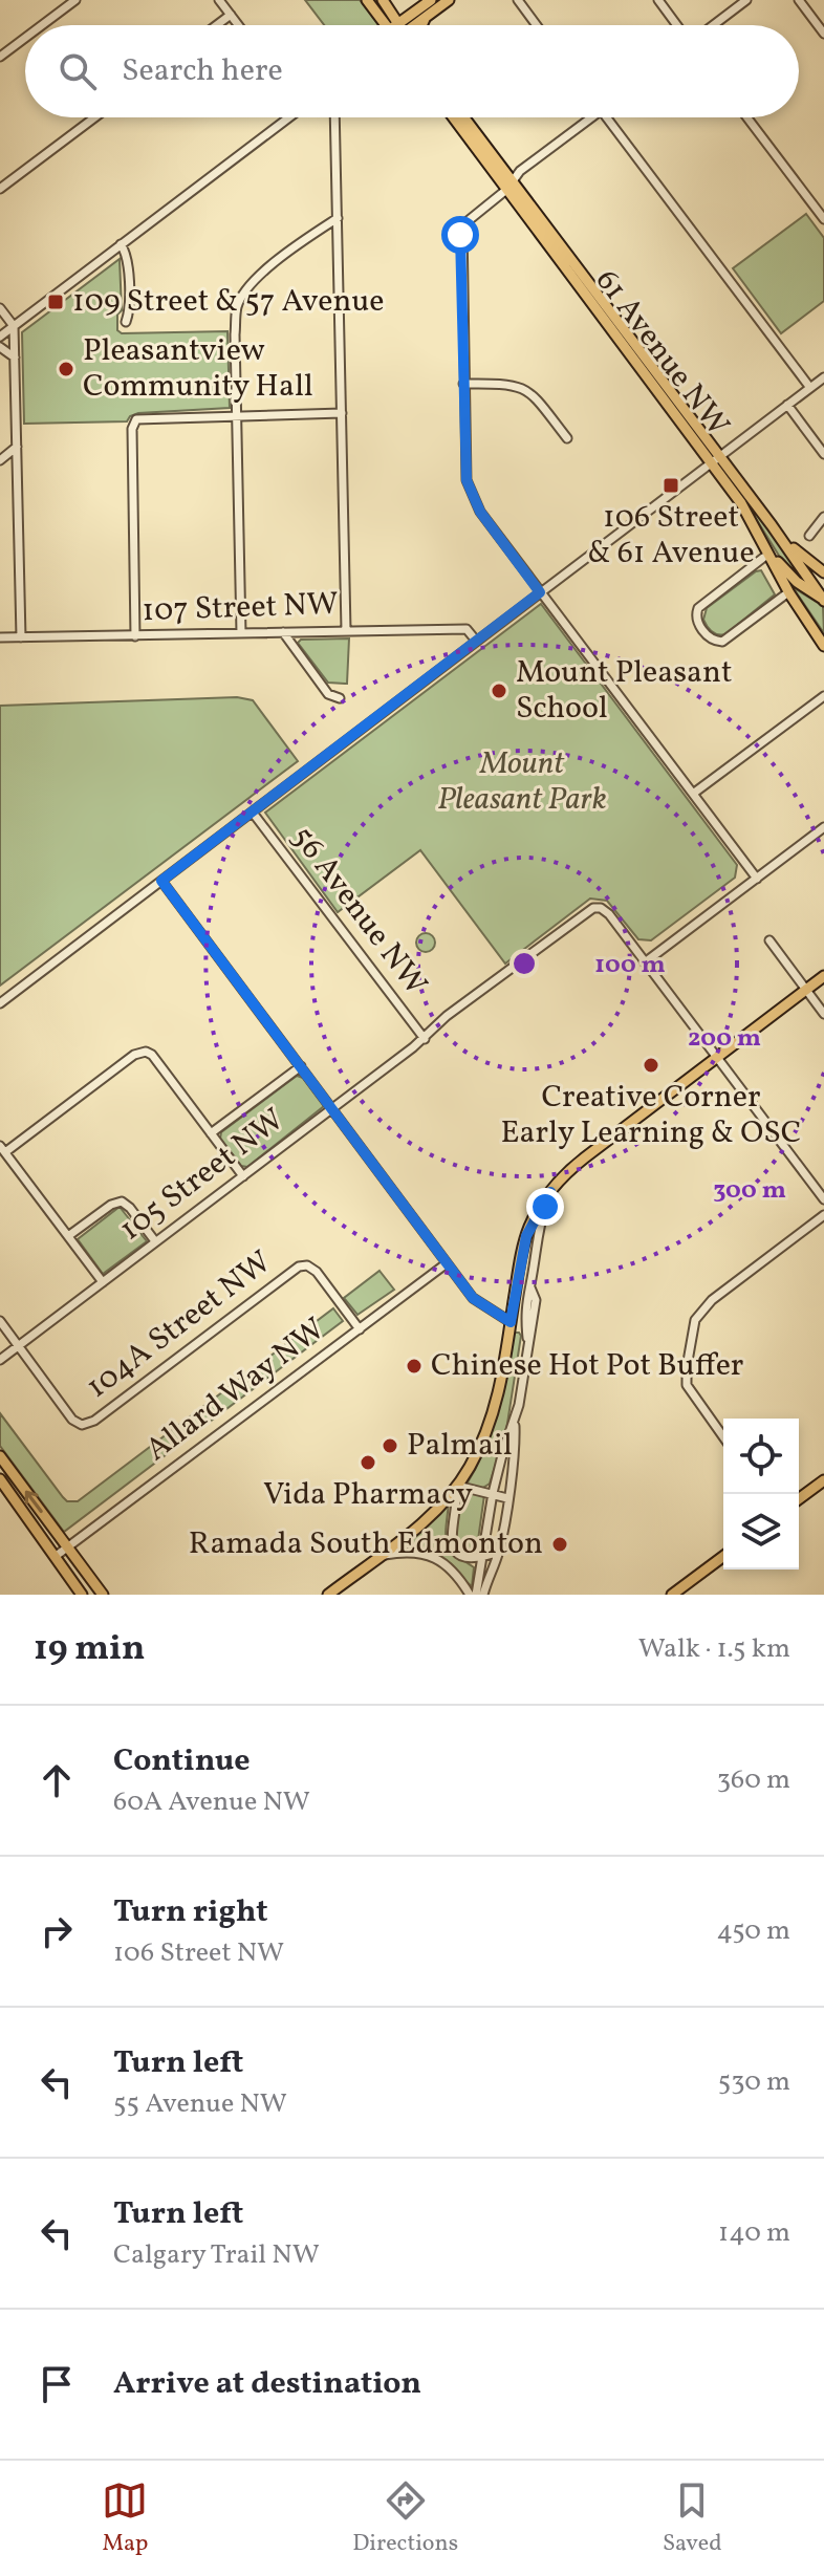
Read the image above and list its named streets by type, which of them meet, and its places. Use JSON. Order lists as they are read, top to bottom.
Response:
{
  "streets": {
    "main road": ["61 Avenue NW"],
    "street": [
      "107 Street NW",
      "56 Avenue NW",
      "105 Street NW",
      "104A Street NW",
      "Allard Way NW"
    ]
  },
  "crossings": [
    ["56 Avenue NW", "105 Street NW"],
    ["105 Street NW", "104A Street NW"],
    ["104A Street NW", "Allard Way NW"]
  ],
  "parks": ["Mount Pleasant Park"],
  "places": {
    "transit": ["109 Street & 57 Avenue", "106 Street & 61 Avenue"],
    "other": [
      "Pleasantview Community Hall",
      "Mount Pleasant School",
      "Creative Corner Early Learning & OSC",
      "Chinese Hot Pot Buffer",
      "Palmail",
      "Vida Pharmacy",
      "Ramada South Edmonton"
    ]
  },
  "page": {
    "search": "Search here",
    "heading": ["19 min", "Walk · 1.5 km"],
    "list": [
      ["Continue", "60A Avenue NW", "360 m"],
      ["Turn right", "106 Street NW", "450 m"],
      ["Turn left", "55 Avenue NW", "530 m"],
      ["Turn left", "Calgary Trail NW", "140 m"],
      "Arrive at destination"
    ],
    "nav": ["Map", "Directions", "Saved"]
  },
  "rings": ["100 m", "200 m", "300 m"]
}
